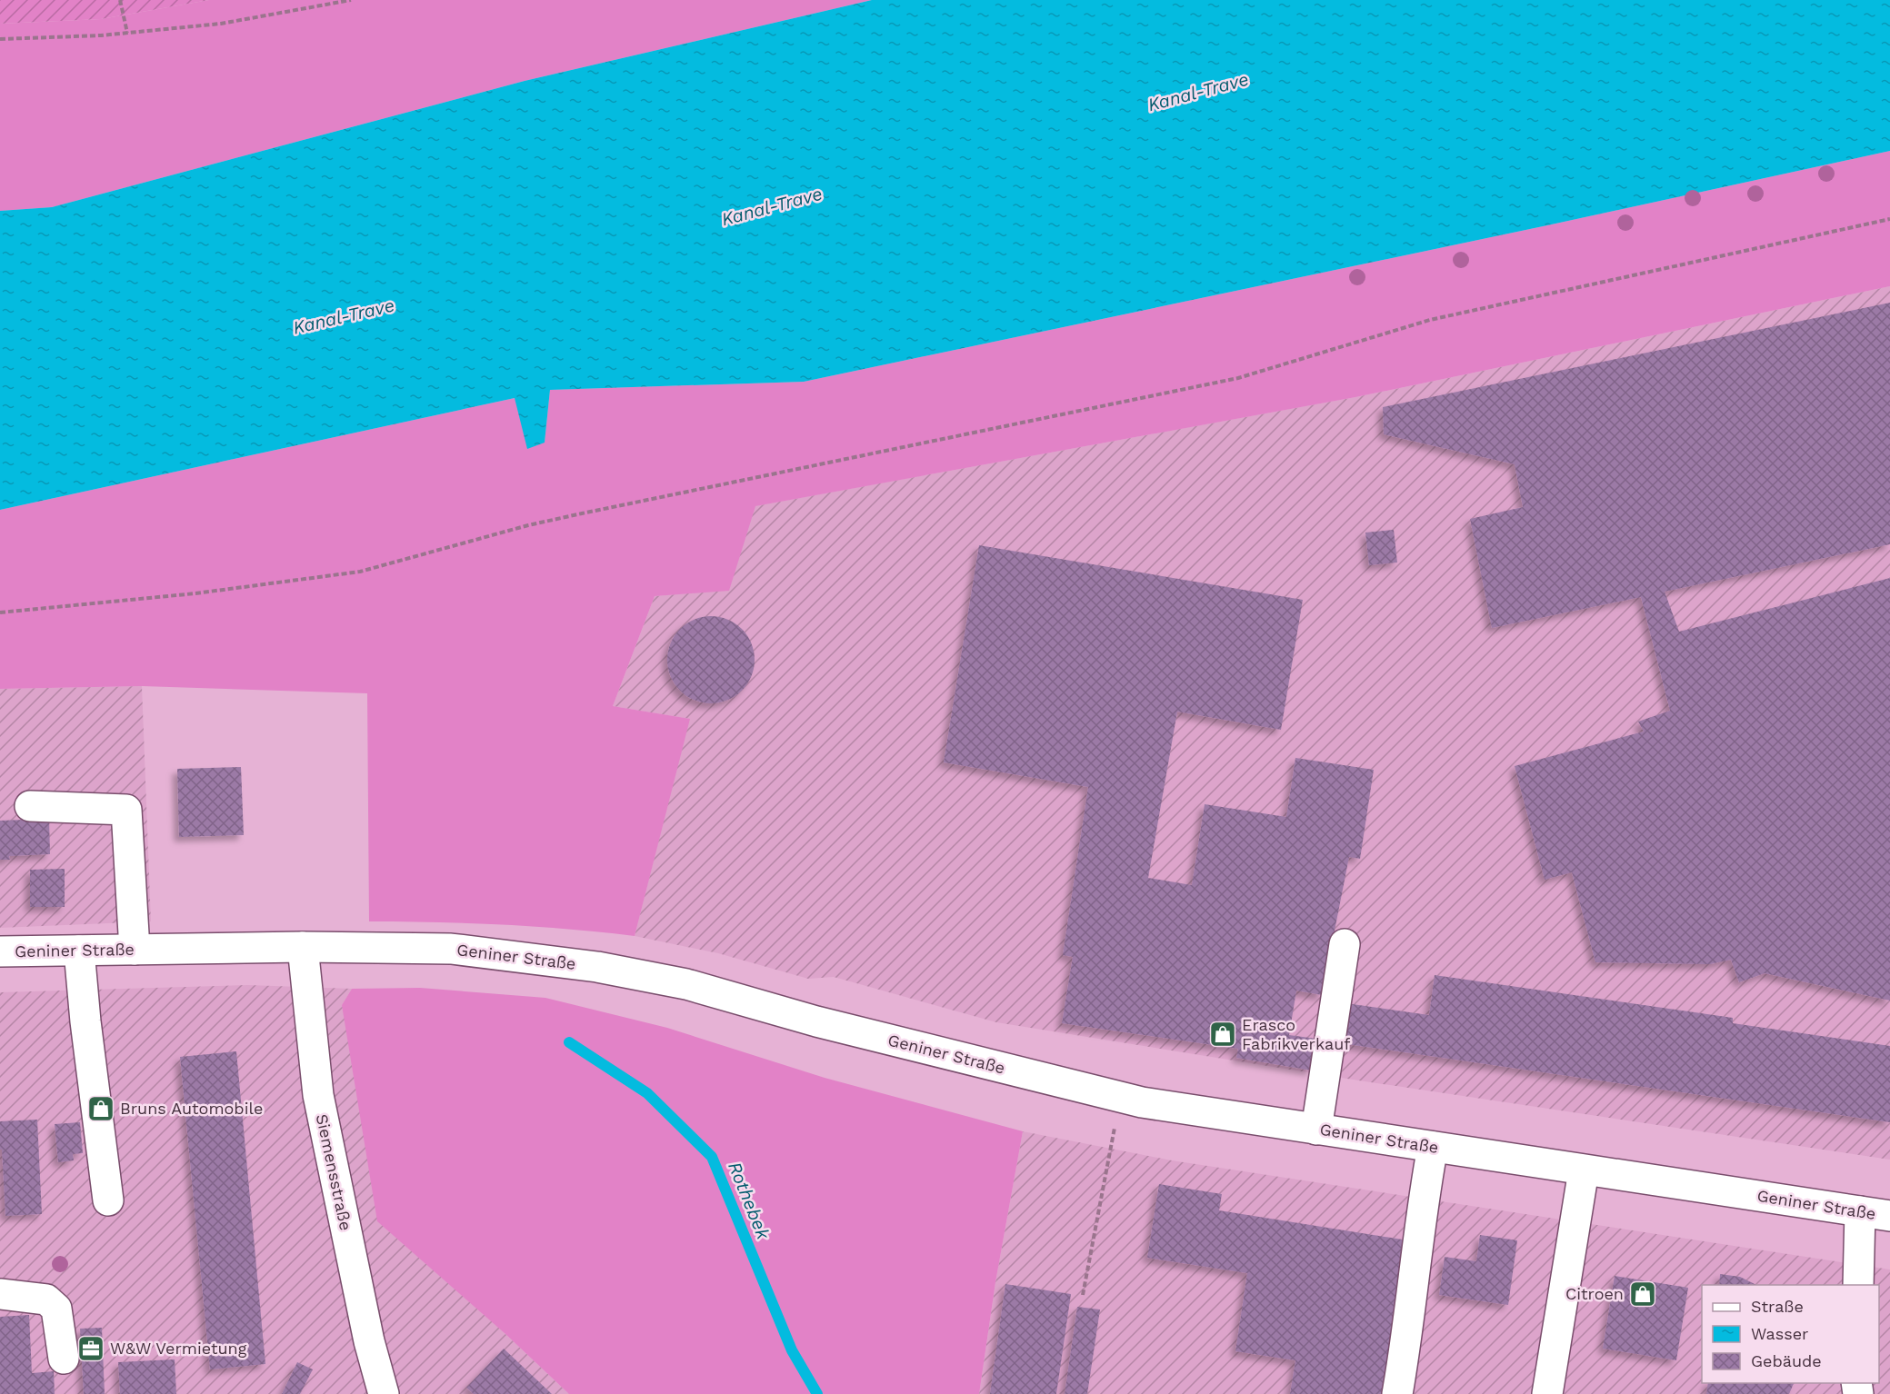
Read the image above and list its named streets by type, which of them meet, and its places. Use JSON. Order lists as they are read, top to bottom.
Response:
{
  "streets": {
    "main road": ["Geniner Straße", "Siemensstraße"]
  },
  "crossings": [
    ["Geniner Straße", "Siemensstraße"]
  ],
  "water": ["Kanal-Trave", "Rothebek"],
  "places": {
    "shop": ["Erasco Fabrikverkauf", "Bruns Automobile", "Citroen"],
    "office": ["W&W Vermietung"]
  },
  "legend": ["Straße", "Wasser", "Gebäude"]
}
